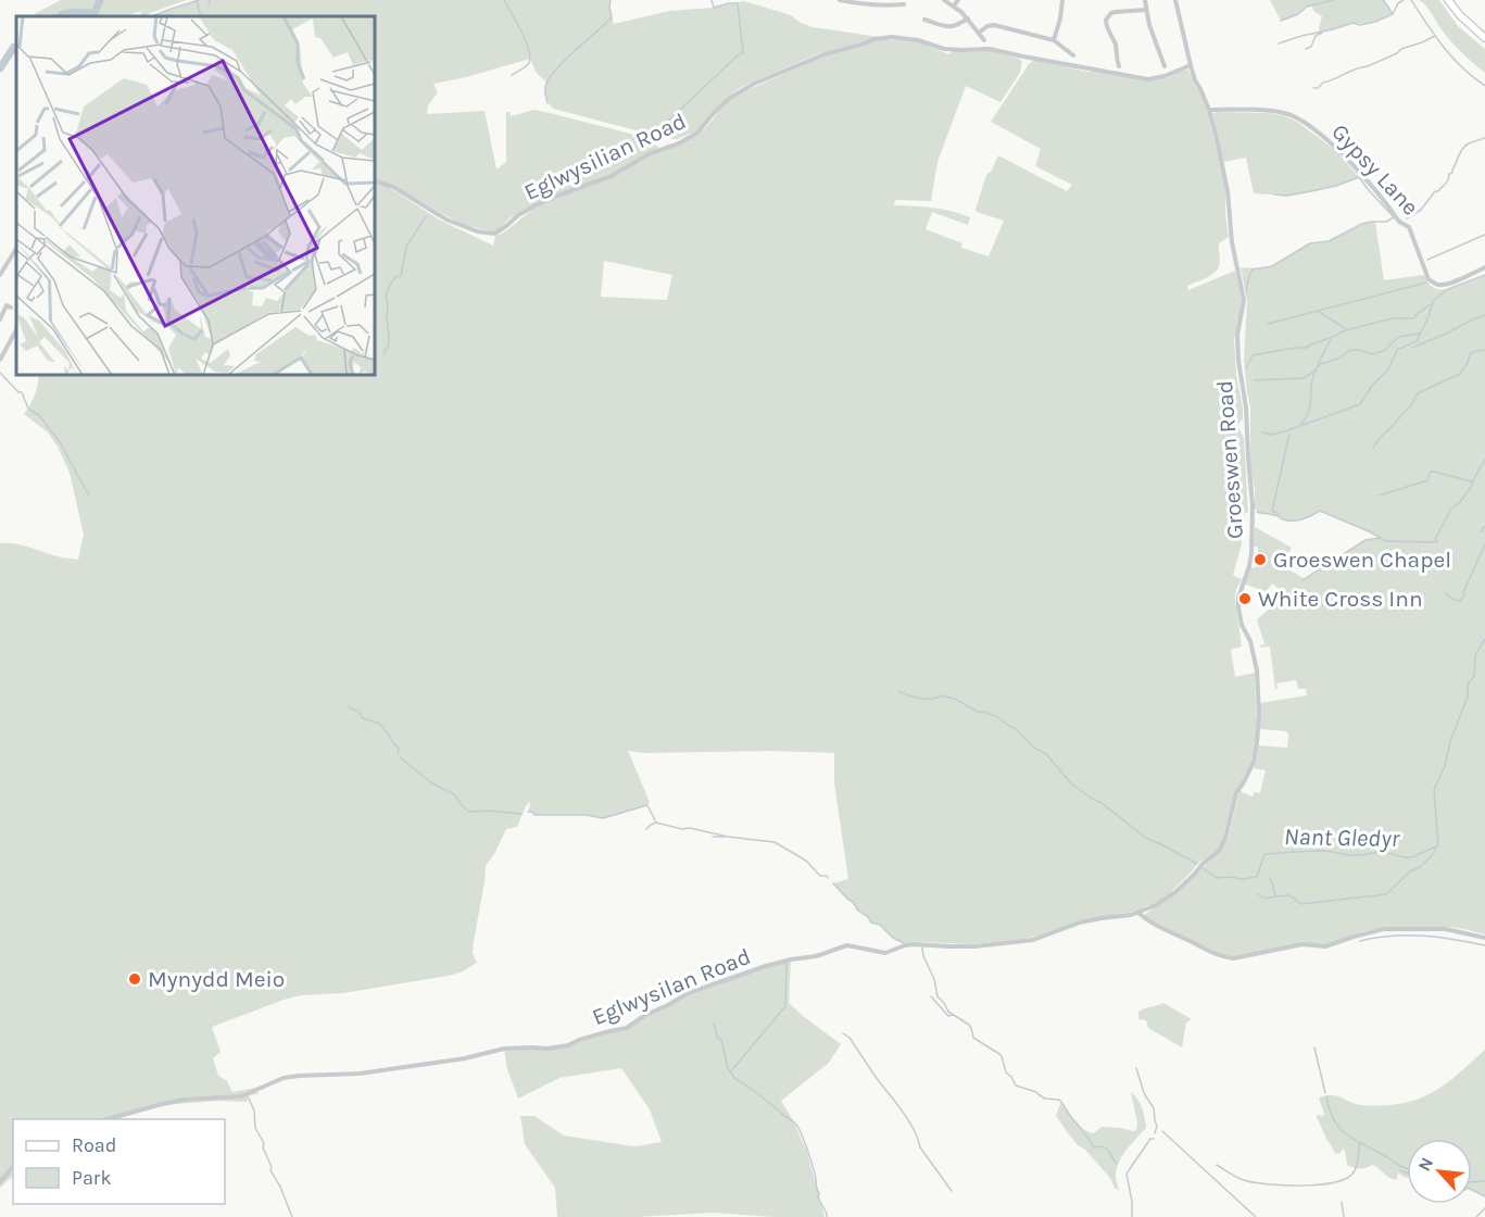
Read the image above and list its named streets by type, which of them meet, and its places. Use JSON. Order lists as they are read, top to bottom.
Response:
{
  "streets": {
    "street": [
      "Eglwysilian Road",
      "Gypsy Lane",
      "Groeswen Road",
      "Eglwysilan Road"
    ]
  },
  "crossings": [
    ["Eglwysilian Road", "Groeswen Road"],
    ["Gypsy Lane", "Groeswen Road"],
    ["Groeswen Road", "Eglwysilan Road"]
  ],
  "water": ["Nant Gledyr"],
  "places": ["Groeswen Chapel", "White Cross Inn", "Mynydd Meio"],
  "legend": ["Road", "Park"],
  "north": "top left"
}
